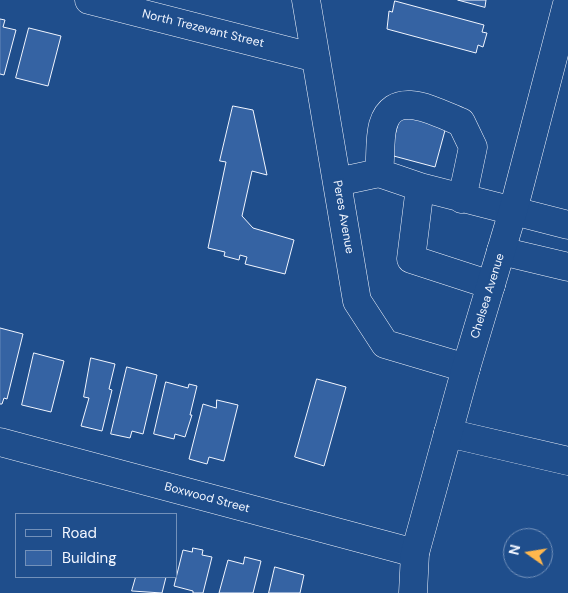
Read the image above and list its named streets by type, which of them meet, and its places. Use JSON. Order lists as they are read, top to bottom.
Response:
{
  "streets": {
    "street": [
      "North Trezevant Street",
      "Peres Avenue",
      "Chelsea Avenue",
      "Boxwood Street"
    ]
  },
  "crossings": [
    ["North Trezevant Street", "Peres Avenue"],
    ["Peres Avenue", "Chelsea Avenue"],
    ["Chelsea Avenue", "Boxwood Street"]
  ],
  "legend": ["Road", "Building"],
  "north": "left"
}
